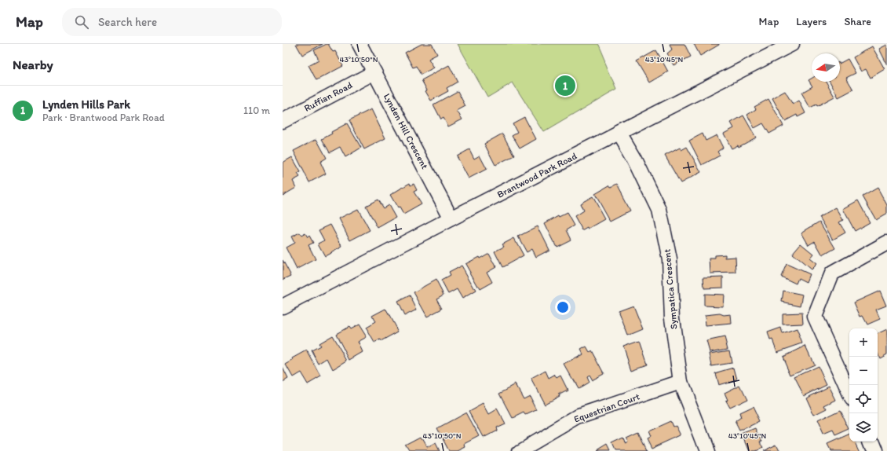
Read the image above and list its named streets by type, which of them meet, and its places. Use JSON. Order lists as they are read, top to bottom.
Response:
{
  "streets": {
    "street": [
      "Ruffian Road",
      "Lynden Hill Crescent",
      "Brantwood Park Road",
      "Sympatica Crescent",
      "Equestrian Court"
    ]
  },
  "crossings": [
    ["Ruffian Road", "Lynden Hill Crescent"],
    ["Lynden Hill Crescent", "Brantwood Park Road"],
    ["Brantwood Park Road", "Sympatica Crescent"],
    ["Sympatica Crescent", "Equestrian Court"]
  ],
  "north": "left",
  "page": {
    "header": "Map",
    "search": "Search here",
    "nav": ["Map", "Layers", "Share"],
    "heading": "Nearby",
    "pins": "1",
    "list": [
      {
        "mark": "1",
        "name": "Lynden Hills Park",
        "note": "Park · Brantwood Park Road",
        "value": "110 m"
      }
    ],
    "map_buttons": ["+", "−"]
  },
  "coordinates": ["43°10'50\"N", "43°10'45\"N"]
}
